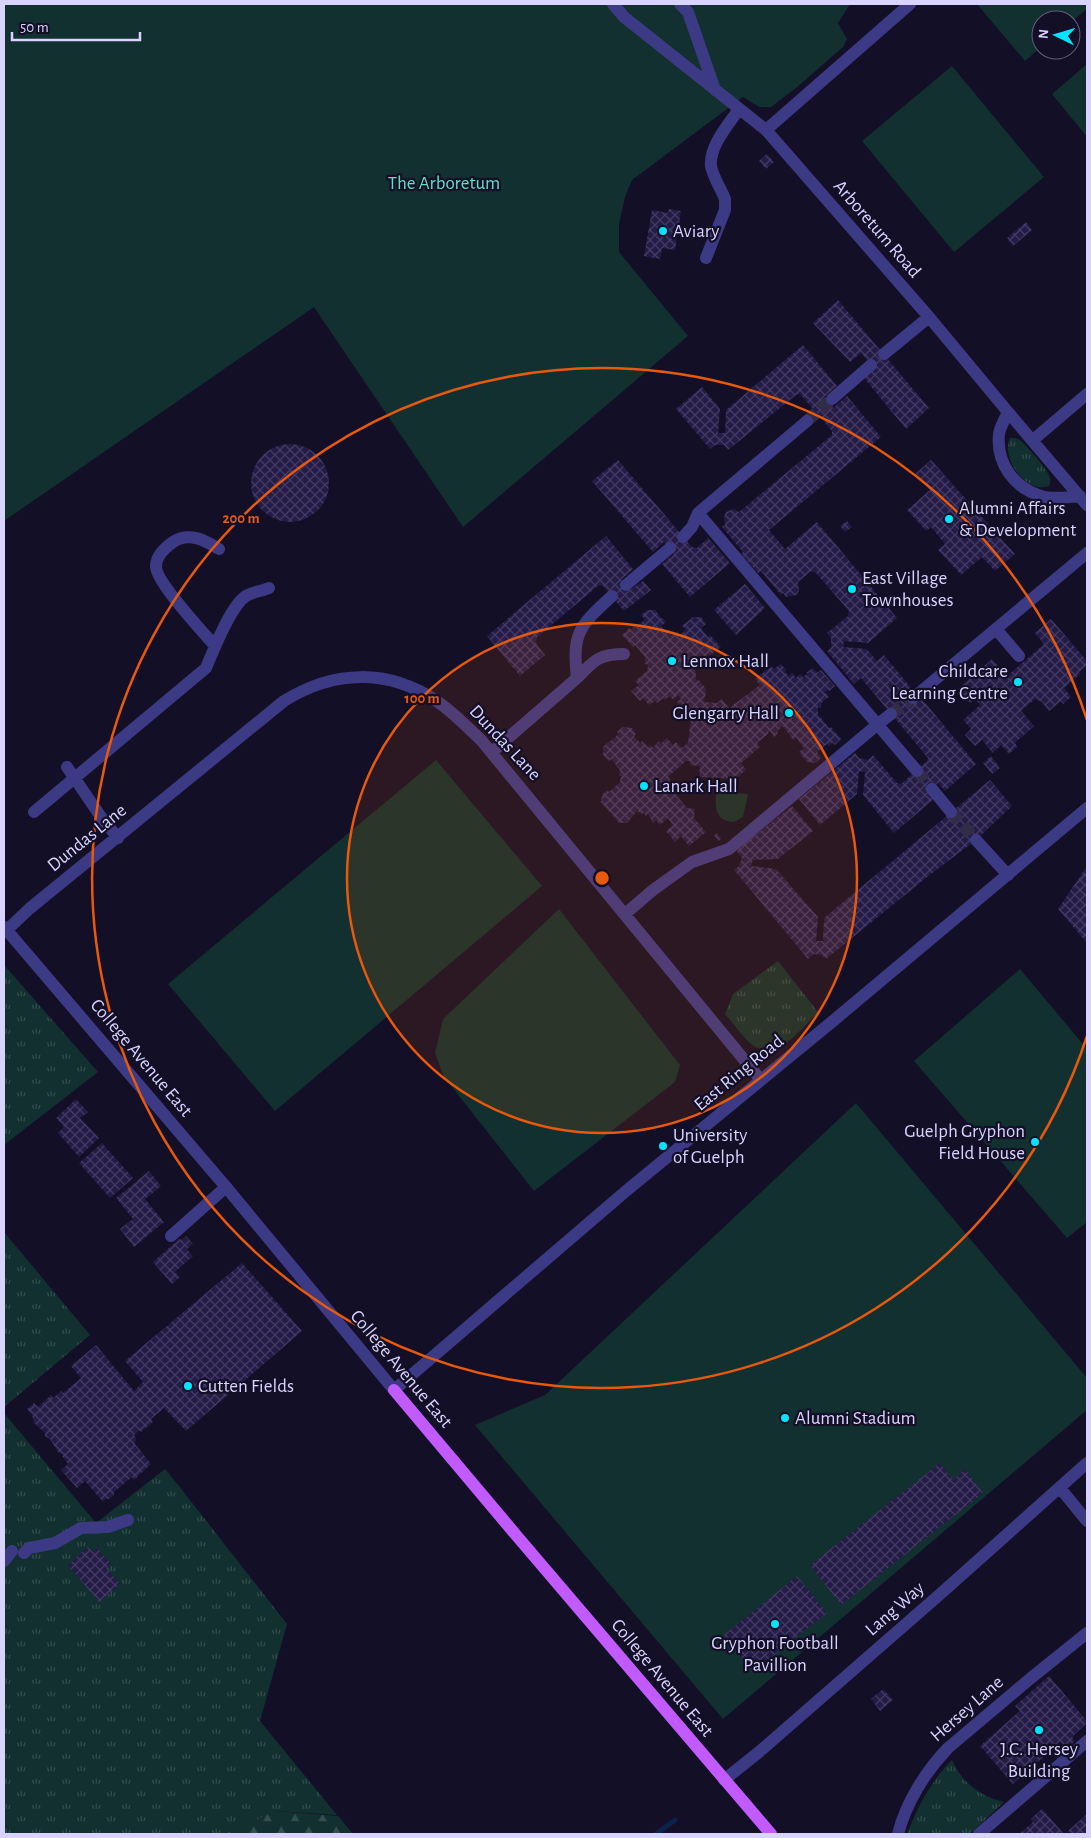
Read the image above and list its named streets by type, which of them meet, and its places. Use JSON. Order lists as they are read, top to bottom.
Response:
{
  "streets": {
    "main road": ["College Avenue East"],
    "street": [
      "Arboretum Road",
      "Dundas Lane",
      "East Ring Road",
      "Lang Way",
      "Hersey Lane"
    ]
  },
  "crossings": [
    ["Dundas Lane", "College Avenue East"],
    ["Dundas Lane", "East Ring Road"],
    ["College Avenue East", "East Ring Road"],
    ["College Avenue East", "Lang Way"]
  ],
  "parks": ["The Arboretum"],
  "places": [
    "Aviary",
    "Alumni Affairs & Development",
    "East Village Townhouses",
    "Lennox Hall",
    "Childcare Learning Centre",
    "Glengarry Hall",
    "Lanark Hall",
    "Guelph Gryphon Field House",
    "University of Guelph",
    "Cutten Fields",
    "Alumni Stadium",
    "Gryphon Football Pavillion",
    "J.C. Hersey Building"
  ],
  "scale_bar": "50 m",
  "north": "left",
  "rings": ["200 m", "100 m"]
}
